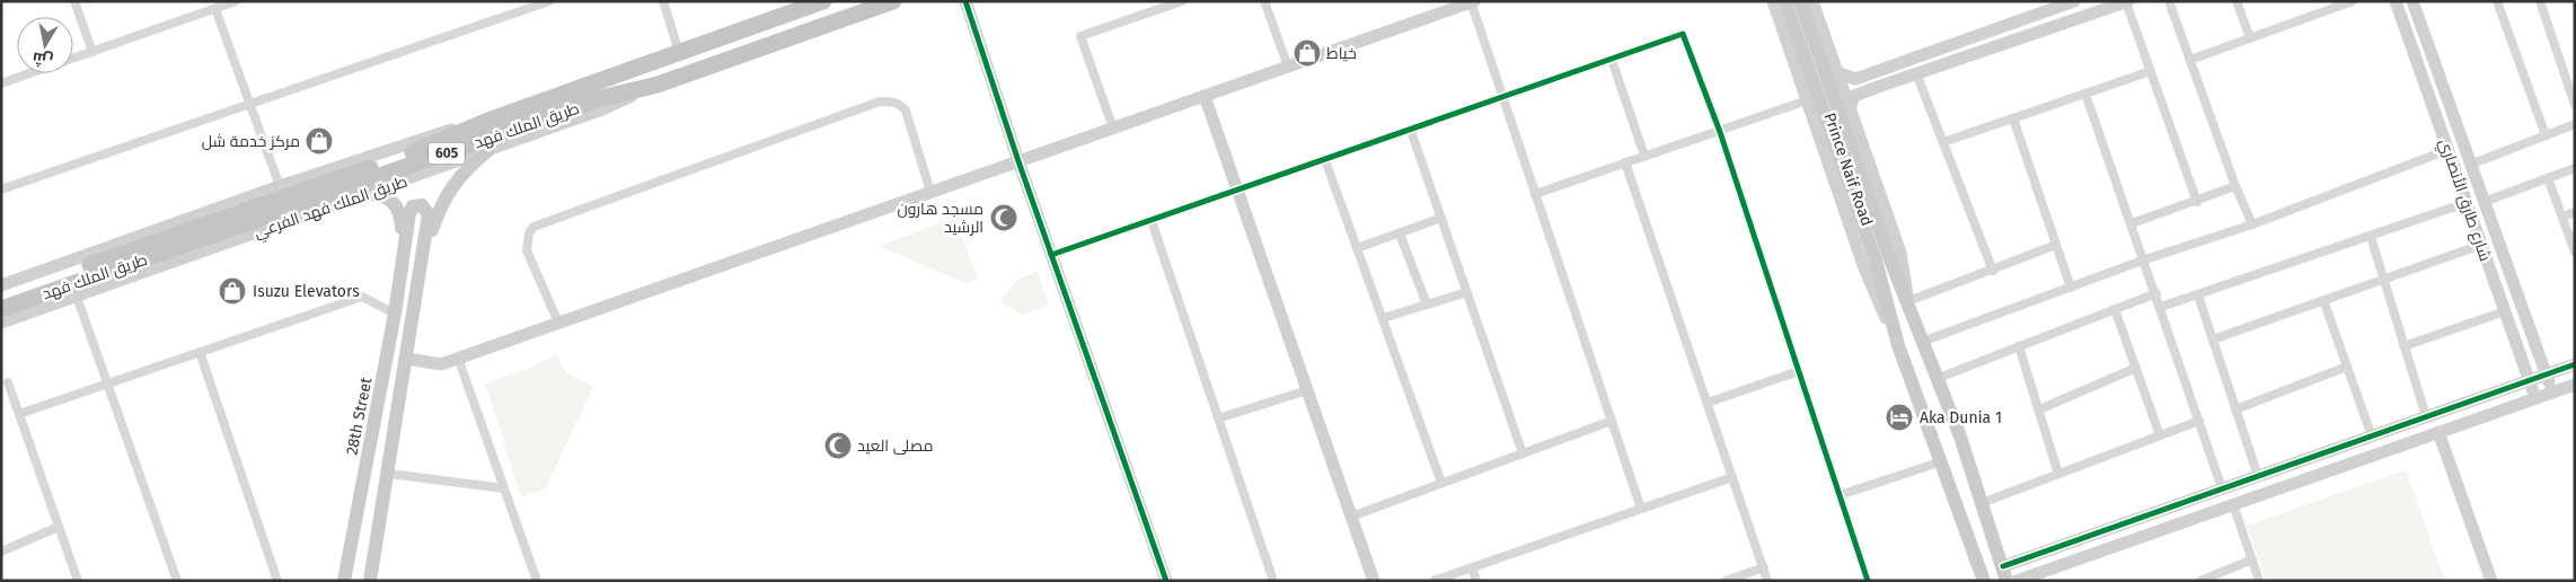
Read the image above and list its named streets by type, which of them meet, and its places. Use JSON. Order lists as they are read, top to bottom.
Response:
{
  "streets": {
    "highway": ["طريق الملك فهد", "605"],
    "main road": ["Prince Naif Road", "28th Street"],
    "street": ["شارع طارق الأنصاري", "طريق الملك فهد الفرعي"]
  },
  "crossings": [
    ["طريق الملك فهد", "طريق الملك فهد الفرعي"]
  ],
  "places": {
    "shop": ["خياط", "مركز خدمة شل", "Isuzu Elevators"],
    "mosque": ["مسجد هارون الرشيد", "مصلى العيد"],
    "hotel": ["Aka Dunia 1"]
  },
  "north": "bottom"
}
